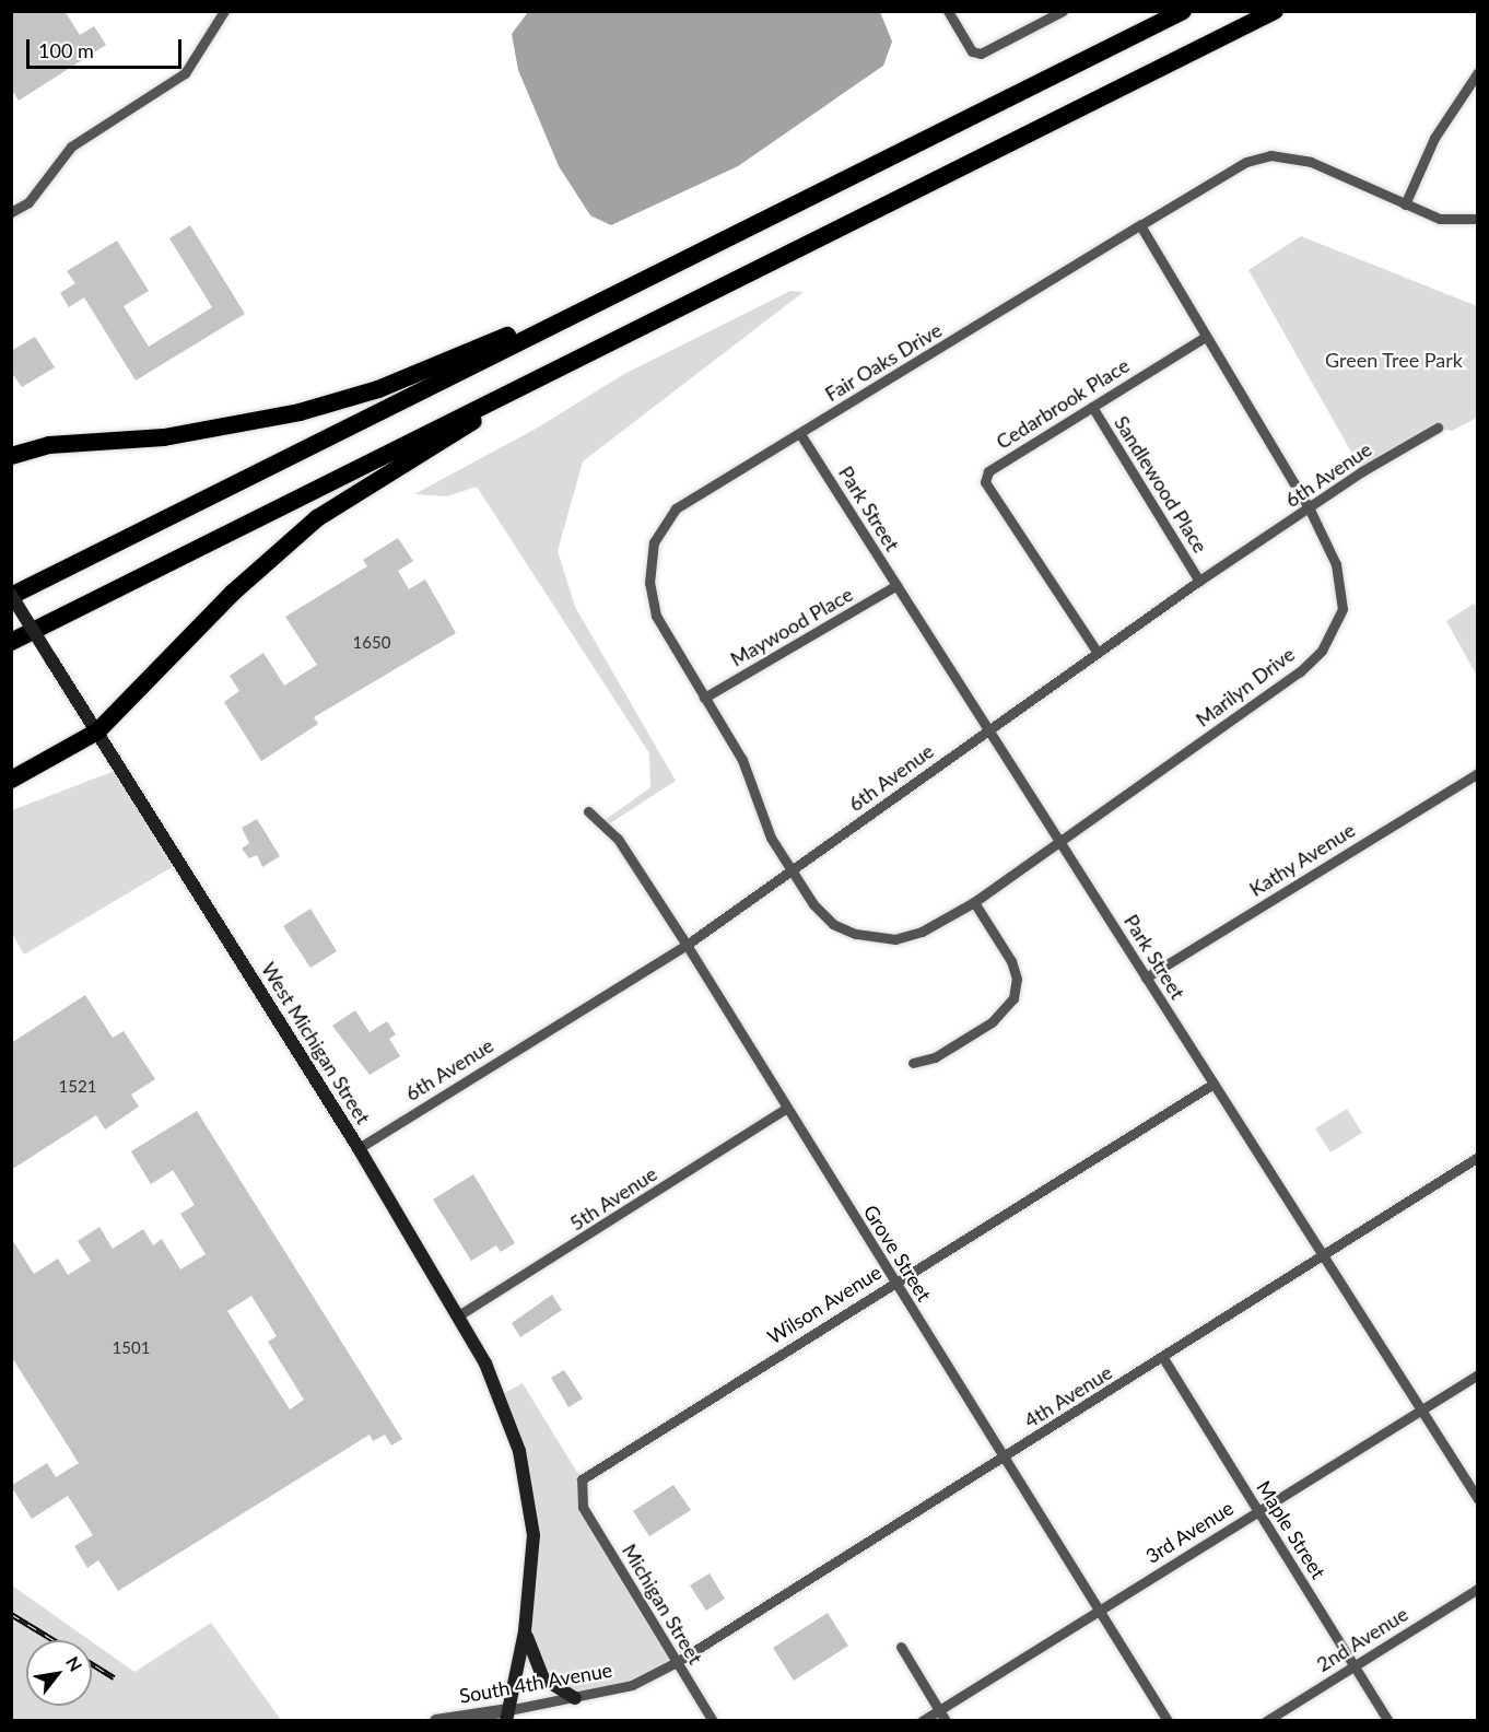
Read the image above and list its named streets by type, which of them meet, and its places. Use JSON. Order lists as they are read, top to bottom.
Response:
{
  "streets": {
    "main road": ["West Michigan Street"],
    "street": [
      "Fair Oaks Drive",
      "Cedarbrook Place",
      "6th Avenue",
      "Sandlewood Place",
      "Park Street",
      "Maywood Place",
      "Marilyn Drive",
      "Kathy Avenue",
      "5th Avenue",
      "Grove Street",
      "Wilson Avenue",
      "4th Avenue",
      "Maple Street",
      "3rd Avenue",
      "Michigan Street",
      "2nd Avenue",
      "South 4th Avenue"
    ]
  },
  "crossings": [
    ["Fair Oaks Drive", "6th Avenue"],
    ["Fair Oaks Drive", "Park Street"],
    ["Fair Oaks Drive", "Maywood Place"],
    ["Fair Oaks Drive", "Marilyn Drive"],
    ["Cedarbrook Place", "6th Avenue"],
    ["Cedarbrook Place", "Sandlewood Place"],
    ["Cedarbrook Place", "Marilyn Drive"],
    ["6th Avenue", "Sandlewood Place"],
    ["6th Avenue", "Park Street"],
    ["6th Avenue", "Marilyn Drive"],
    ["6th Avenue", "West Michigan Street"],
    ["6th Avenue", "Grove Street"],
    ["Park Street", "Maywood Place"],
    ["Park Street", "Marilyn Drive"],
    ["Park Street", "Kathy Avenue"],
    ["Park Street", "Wilson Avenue"],
    ["Park Street", "4th Avenue"],
    ["Park Street", "3rd Avenue"],
    ["West Michigan Street", "5th Avenue"],
    ["West Michigan Street", "South 4th Avenue"],
    ["5th Avenue", "Grove Street"],
    ["Grove Street", "Wilson Avenue"],
    ["Grove Street", "4th Avenue"],
    ["Grove Street", "3rd Avenue"],
    ["Wilson Avenue", "Michigan Street"],
    ["4th Avenue", "Maple Street"],
    ["4th Avenue", "Michigan Street"],
    ["4th Avenue", "South 4th Avenue"],
    ["Maple Street", "3rd Avenue"],
    ["Maple Street", "2nd Avenue"],
    ["Michigan Street", "South 4th Avenue"]
  ],
  "parks": ["Green Tree Park"],
  "house_numbers": ["1650", "1521", "1501"],
  "scale_bar": "100 m",
  "north": "top right"
}
